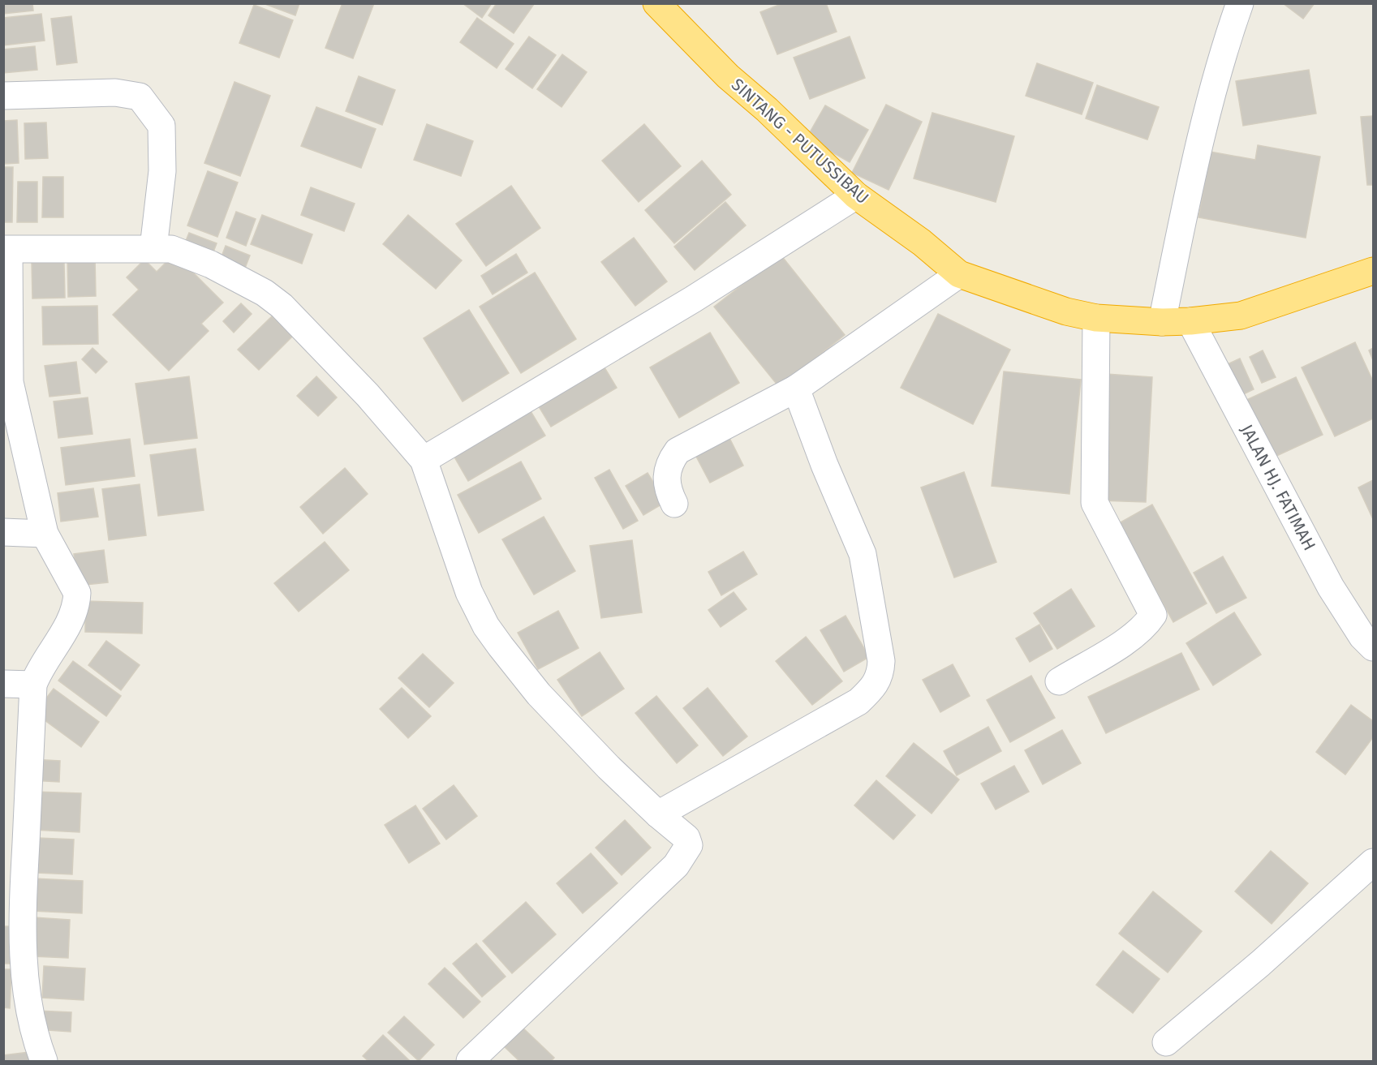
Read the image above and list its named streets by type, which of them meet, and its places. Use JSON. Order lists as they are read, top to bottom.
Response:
{
  "streets": {
    "highway": ["SINTANG - PUTUSSIBAU"],
    "street": ["JALAN HJ. FATIMAH"]
  },
  "crossings": [
    ["SINTANG - PUTUSSIBAU", "JALAN HJ. FATIMAH"]
  ]
}
